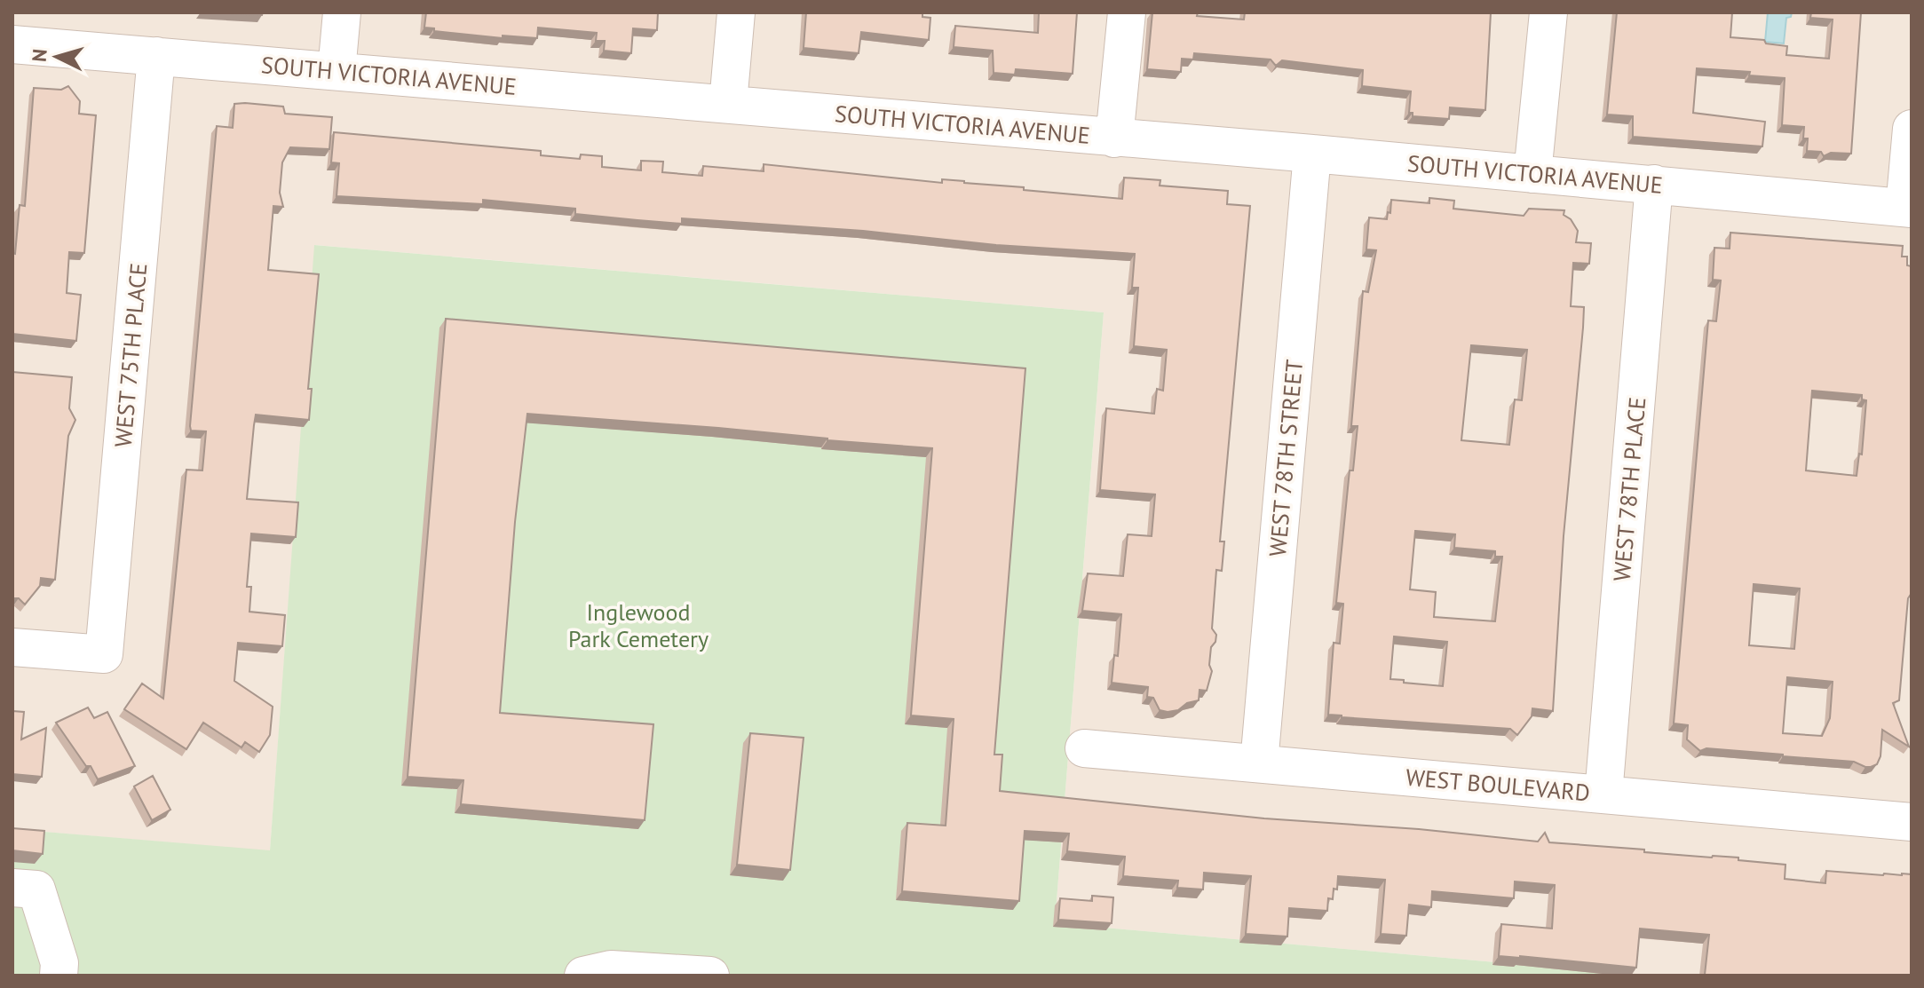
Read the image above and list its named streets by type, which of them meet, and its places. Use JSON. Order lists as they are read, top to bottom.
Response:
{
  "streets": {
    "street": [
      "SOUTH VICTORIA AVENUE",
      "WEST 75TH PLACE",
      "WEST 78TH STREET",
      "WEST 78TH PLACE",
      "WEST BOULEVARD"
    ]
  },
  "crossings": [
    ["SOUTH VICTORIA AVENUE", "WEST 75TH PLACE"],
    ["SOUTH VICTORIA AVENUE", "WEST 78TH STREET"],
    ["SOUTH VICTORIA AVENUE", "WEST 78TH PLACE"],
    ["WEST 78TH STREET", "WEST BOULEVARD"],
    ["WEST 78TH PLACE", "WEST BOULEVARD"]
  ],
  "parks": ["Inglewood Park Cemetery"],
  "north": "left"
}
